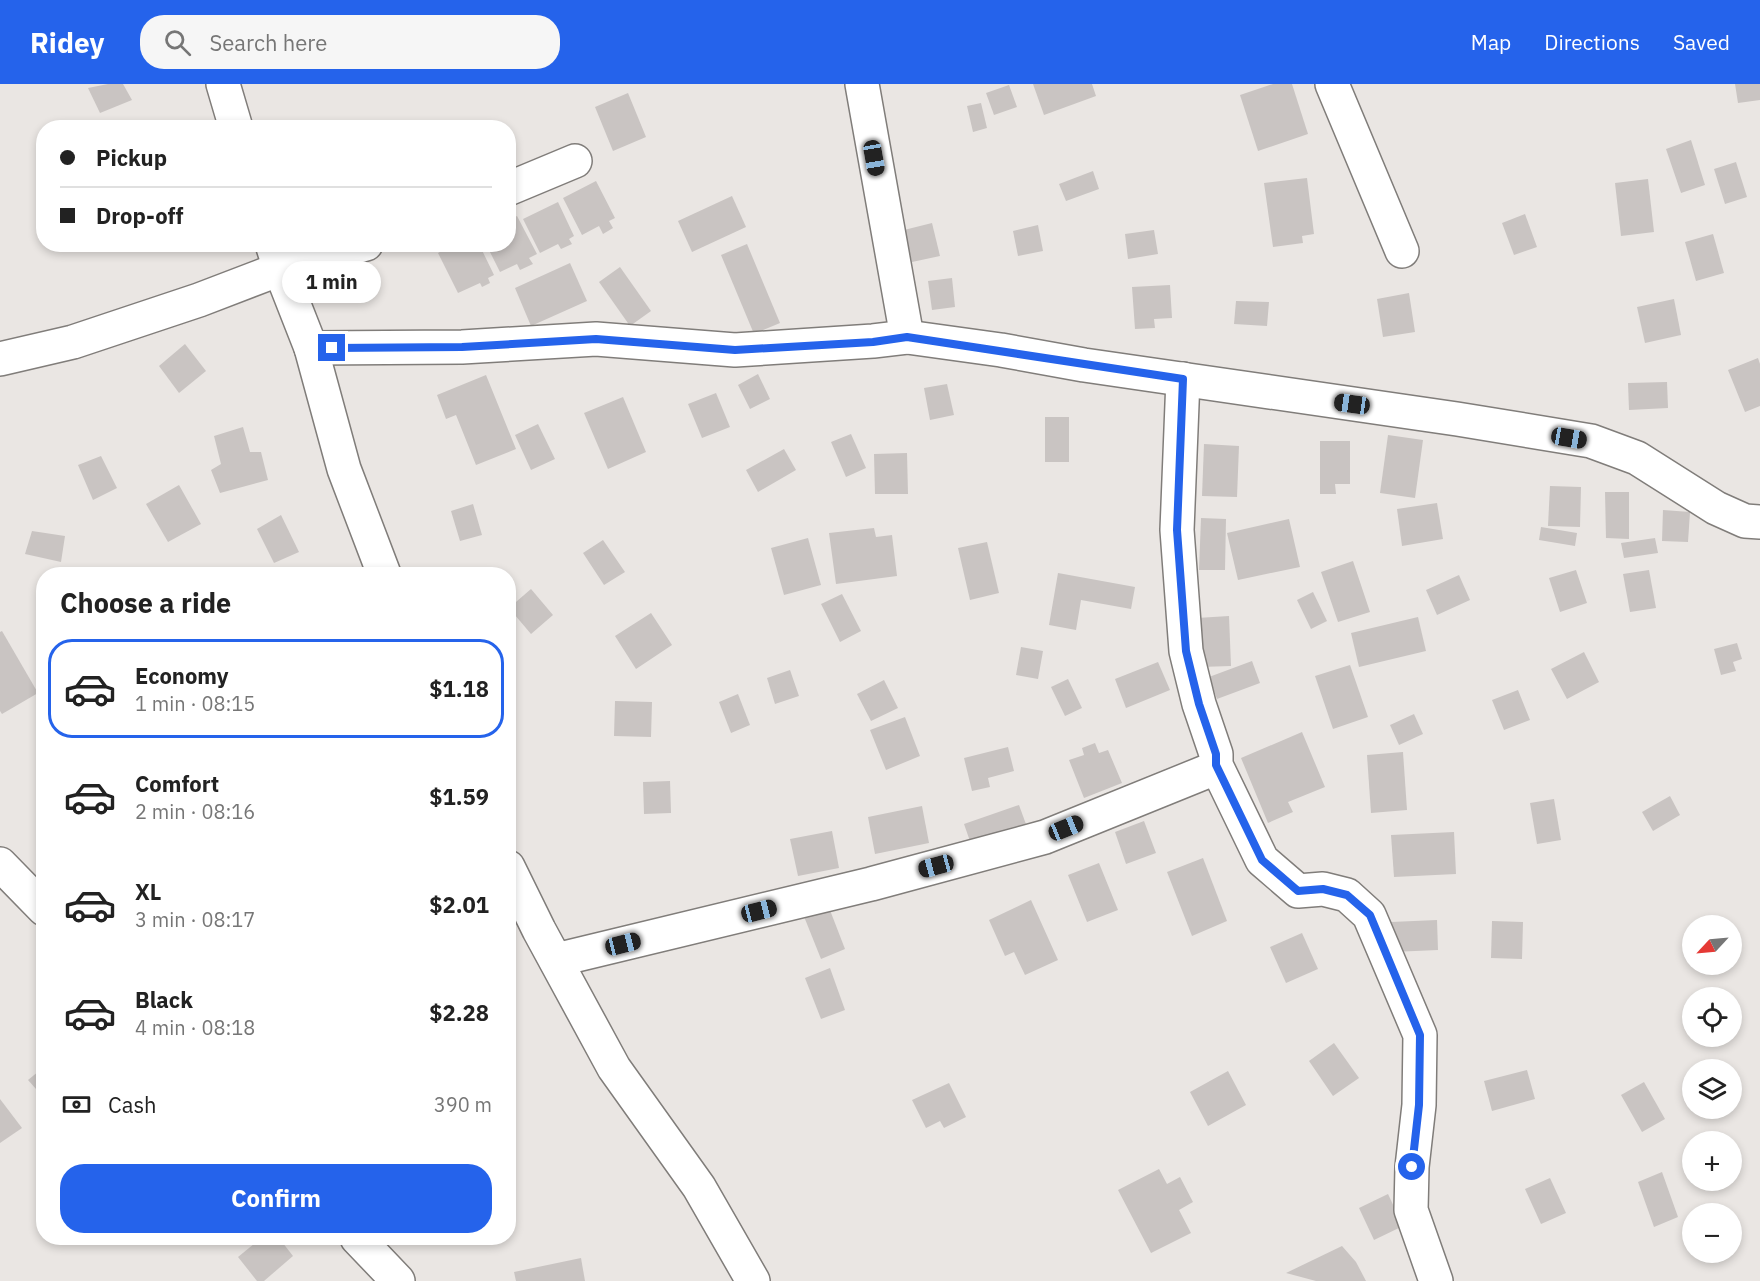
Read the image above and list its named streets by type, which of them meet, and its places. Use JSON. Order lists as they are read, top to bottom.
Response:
{
  "north": "bottom left",
  "page": {
    "header": "Ridey",
    "search": "Search here",
    "nav": ["Map", "Directions", "Saved"],
    "banner": ["Pickup", "Drop-off"],
    "bubble": "1 min",
    "heading": "Choose a ride",
    "list": [
      {
        "name": "Economy",
        "note": "1 min · 08:15",
        "value": "$1.18"
      },
      {
        "name": "Comfort",
        "note": "2 min · 08:16",
        "value": "$1.59"
      },
      {
        "name": "XL",
        "note": "3 min · 08:17",
        "value": "$2.01"
      },
      {
        "name": "Black",
        "note": "4 min · 08:18",
        "value": "$2.28"
      }
    ],
    "map_buttons": ["+", "−"],
    "pay": ["Cash", "390 m"],
    "buttons": "Confirm"
  }
}
